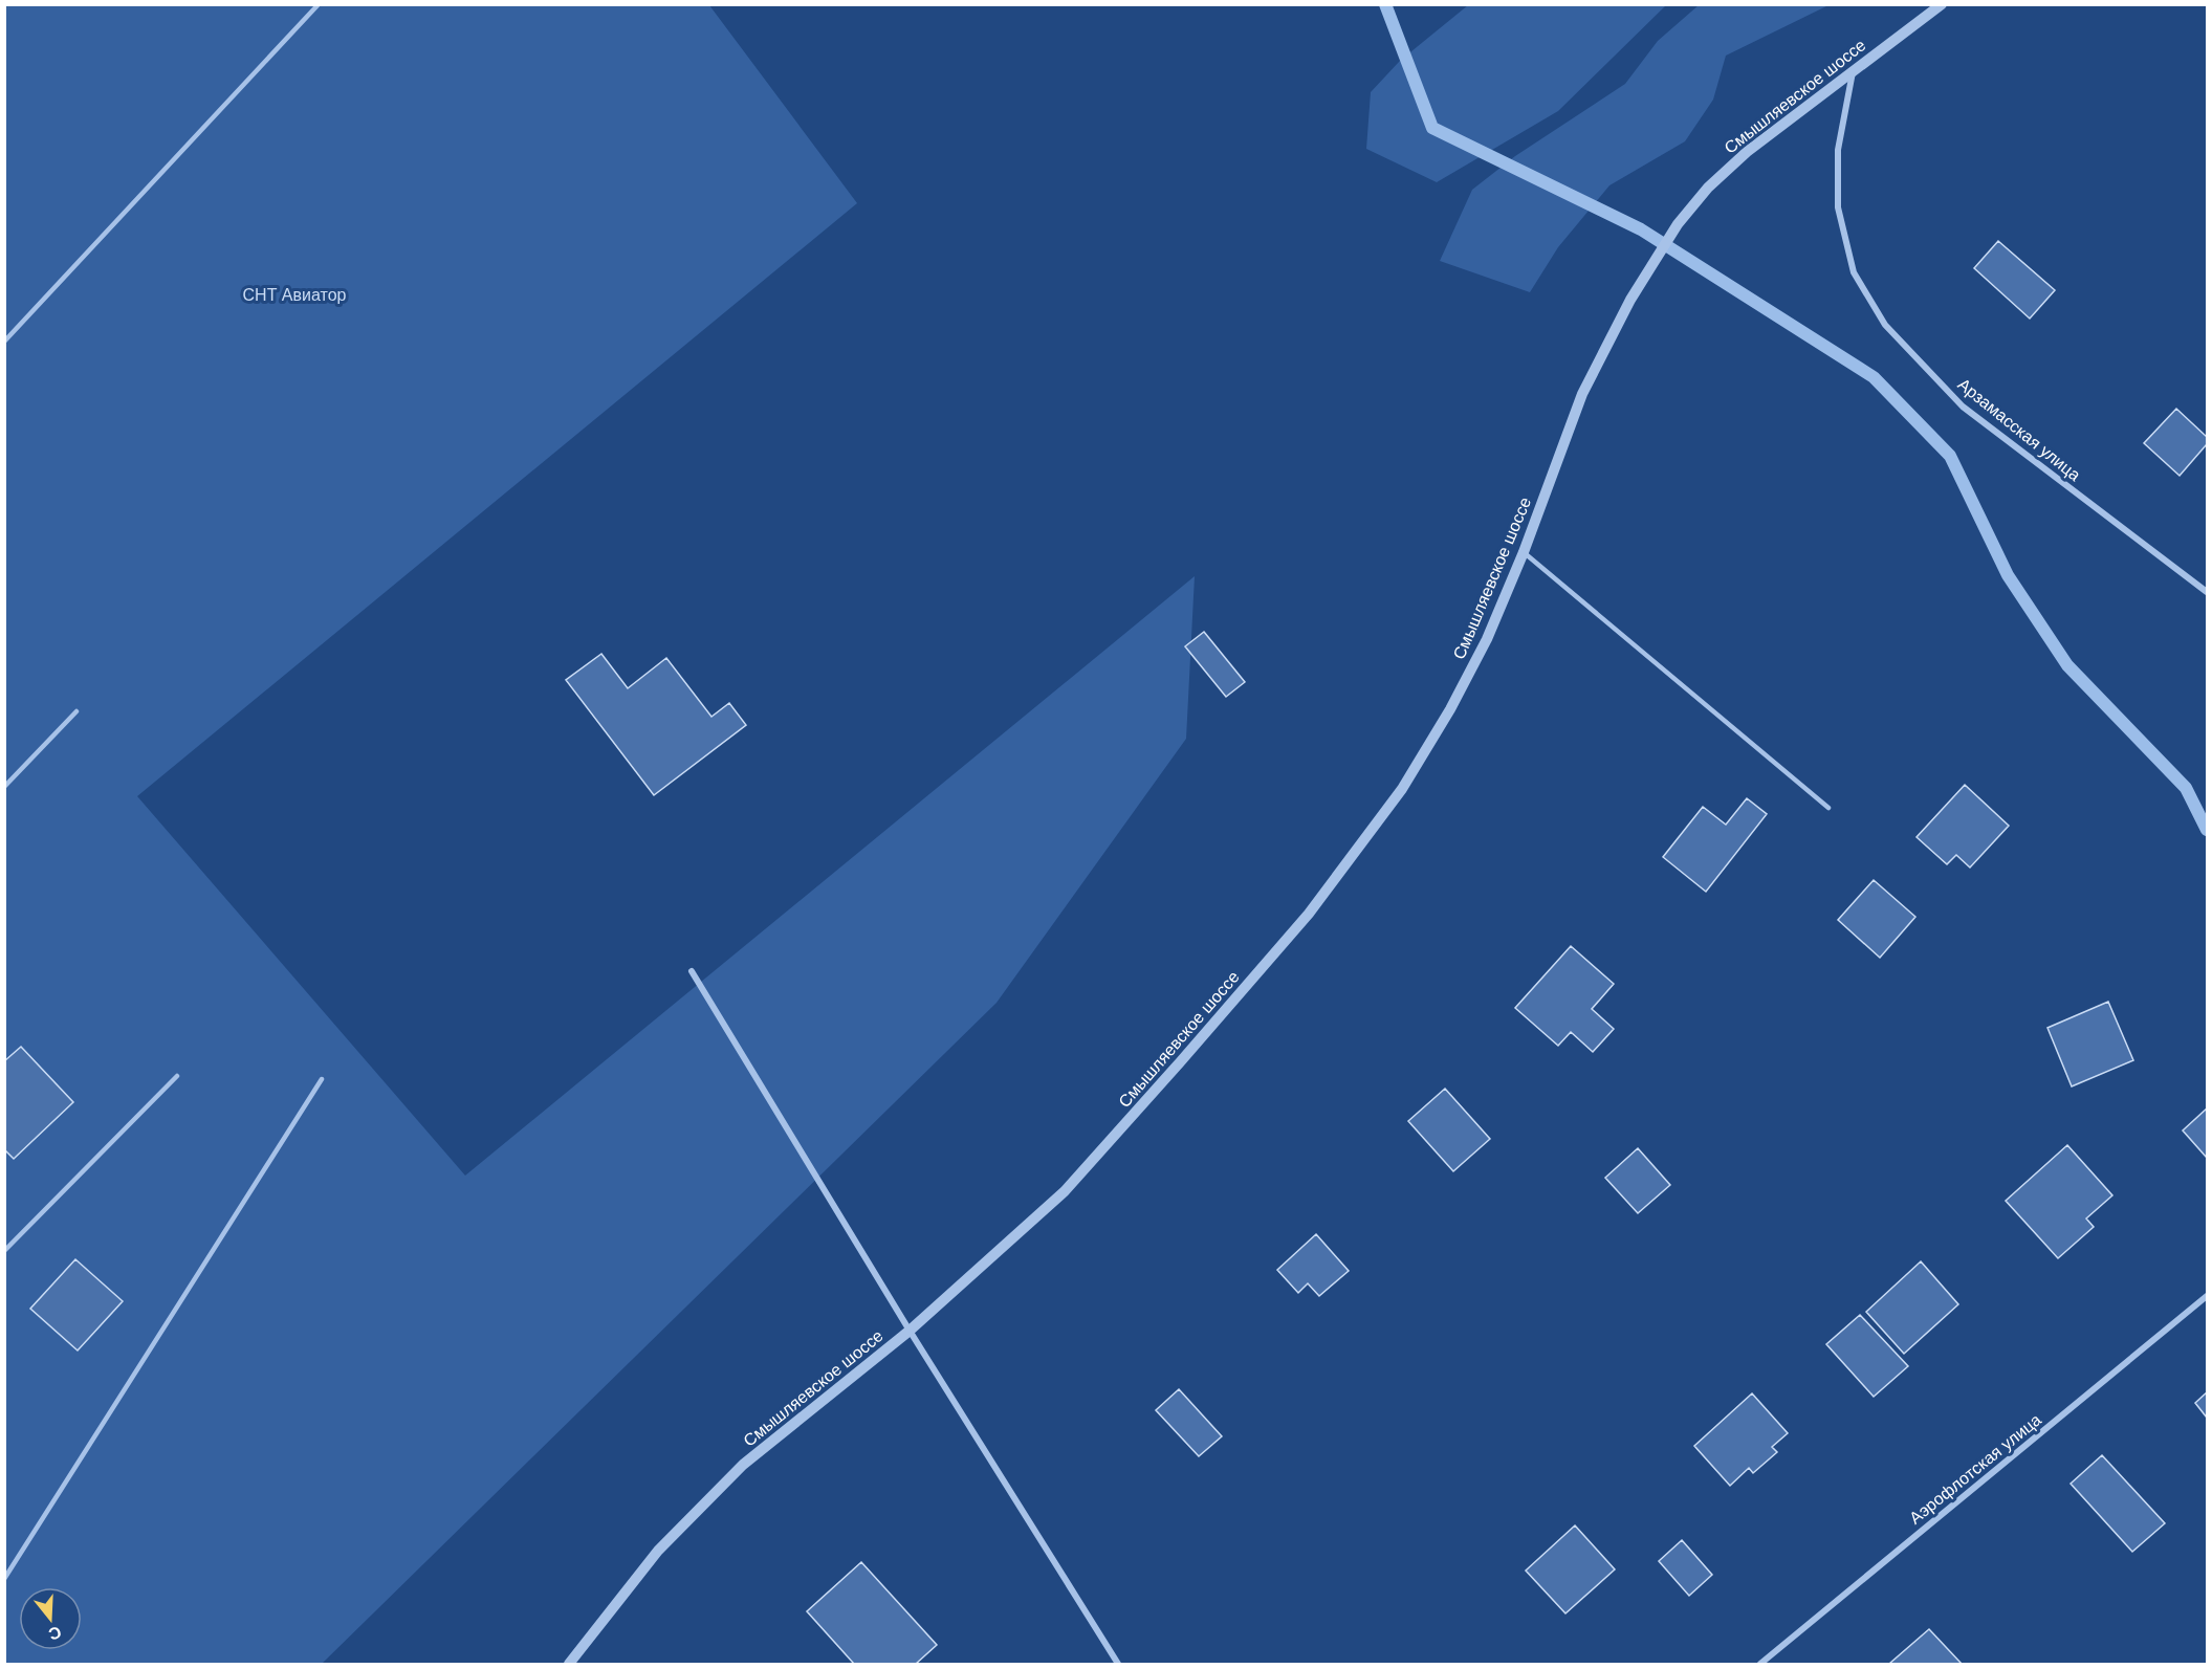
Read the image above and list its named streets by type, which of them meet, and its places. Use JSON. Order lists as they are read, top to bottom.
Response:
{
  "streets": {
    "street": ["Смышляевское шоссе", "Арзамасская улица", "Аэрофлотская улица"]
  },
  "crossings": [
    ["Смышляевское шоссе", "Арзамасская улица"]
  ],
  "parks": ["СНТ Авиатор"],
  "north": "bottom"
}
